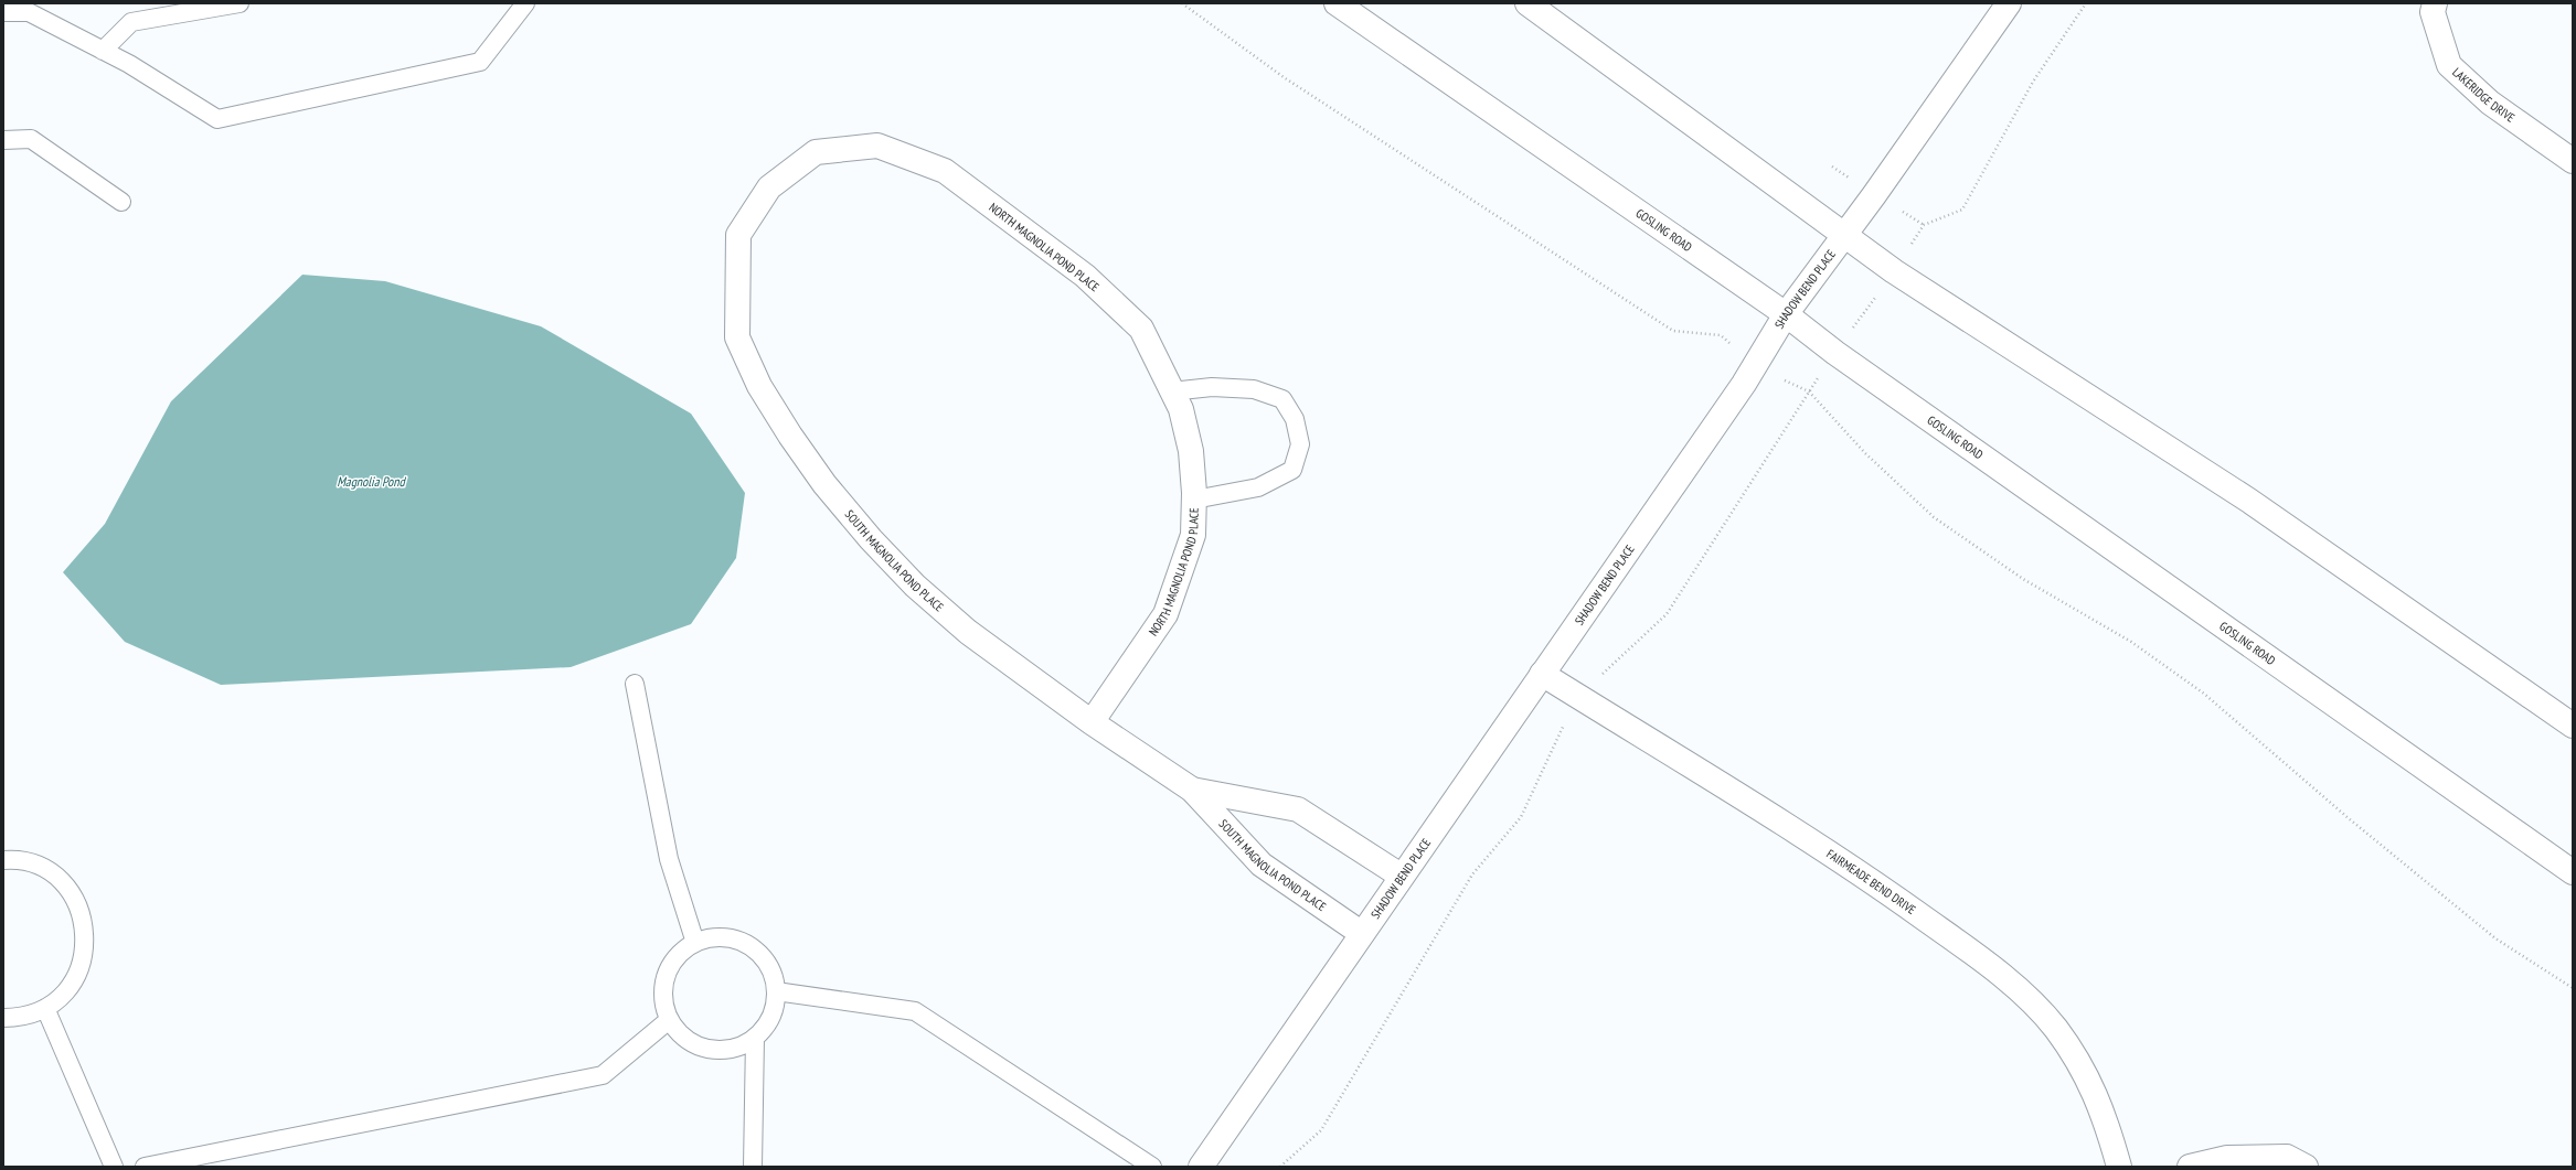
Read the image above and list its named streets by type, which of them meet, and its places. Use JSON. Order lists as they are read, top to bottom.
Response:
{
  "streets": {
    "street": [
      "LAKERIDGE DRIVE",
      "GOSLING ROAD",
      "NORTH MAGNOLIA POND PLACE",
      "SHADOW BEND PLACE",
      "SOUTH MAGNOLIA POND PLACE",
      "FAIRMEADE BEND DRIVE"
    ]
  },
  "crossings": [
    ["GOSLING ROAD", "SHADOW BEND PLACE"],
    ["NORTH MAGNOLIA POND PLACE", "SOUTH MAGNOLIA POND PLACE"],
    ["SHADOW BEND PLACE", "SOUTH MAGNOLIA POND PLACE"],
    ["SHADOW BEND PLACE", "FAIRMEADE BEND DRIVE"]
  ],
  "water": ["Magnolia Pond"]
}
